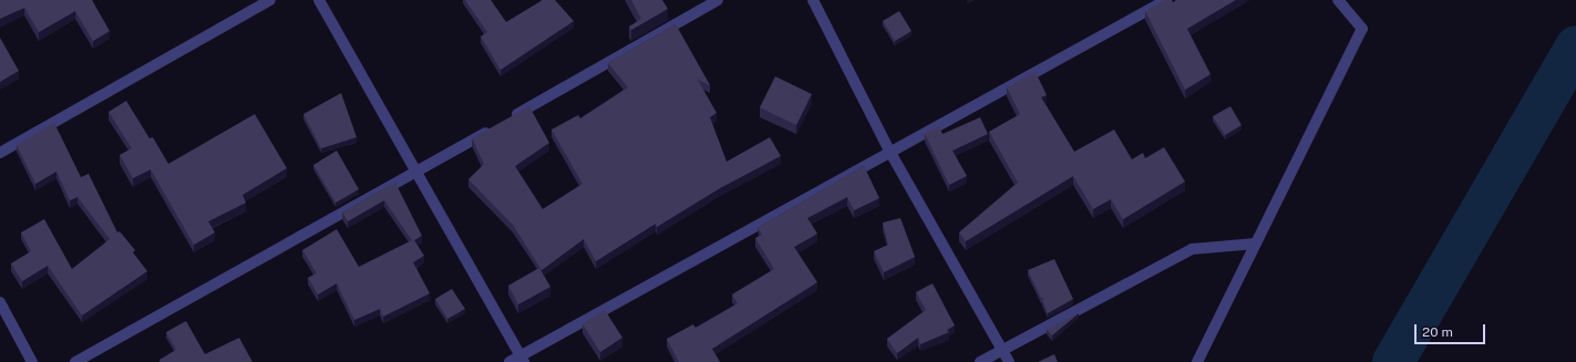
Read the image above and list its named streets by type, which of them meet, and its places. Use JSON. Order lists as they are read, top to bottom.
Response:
{
  "scale_bar": "20 m"
}
